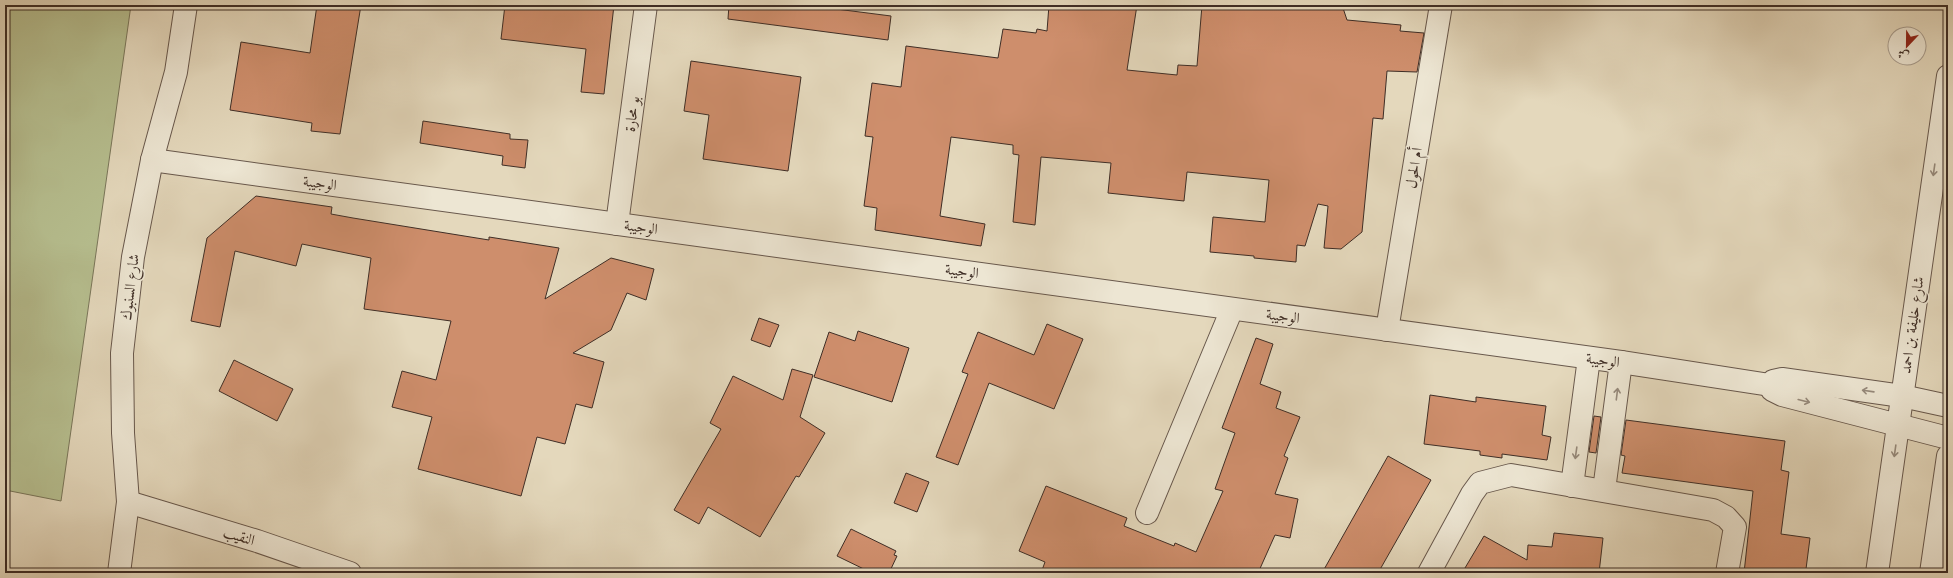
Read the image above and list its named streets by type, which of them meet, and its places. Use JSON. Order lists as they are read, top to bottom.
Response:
{
  "streets": {
    "street": [
      "بو محارة",
      "أم الحول",
      "الوجيبة",
      "شارع السنبوك",
      "شارع خليفة بن احمد",
      "النقيب"
    ]
  },
  "crossings": [
    ["بو محارة", "الوجيبة"],
    ["أم الحول", "الوجيبة"],
    ["الوجيبة", "شارع السنبوك"],
    ["شارع السنبوك", "النقيب"]
  ],
  "one_way": ["شارع خليفة بن احمد"],
  "north": "bottom"
}
